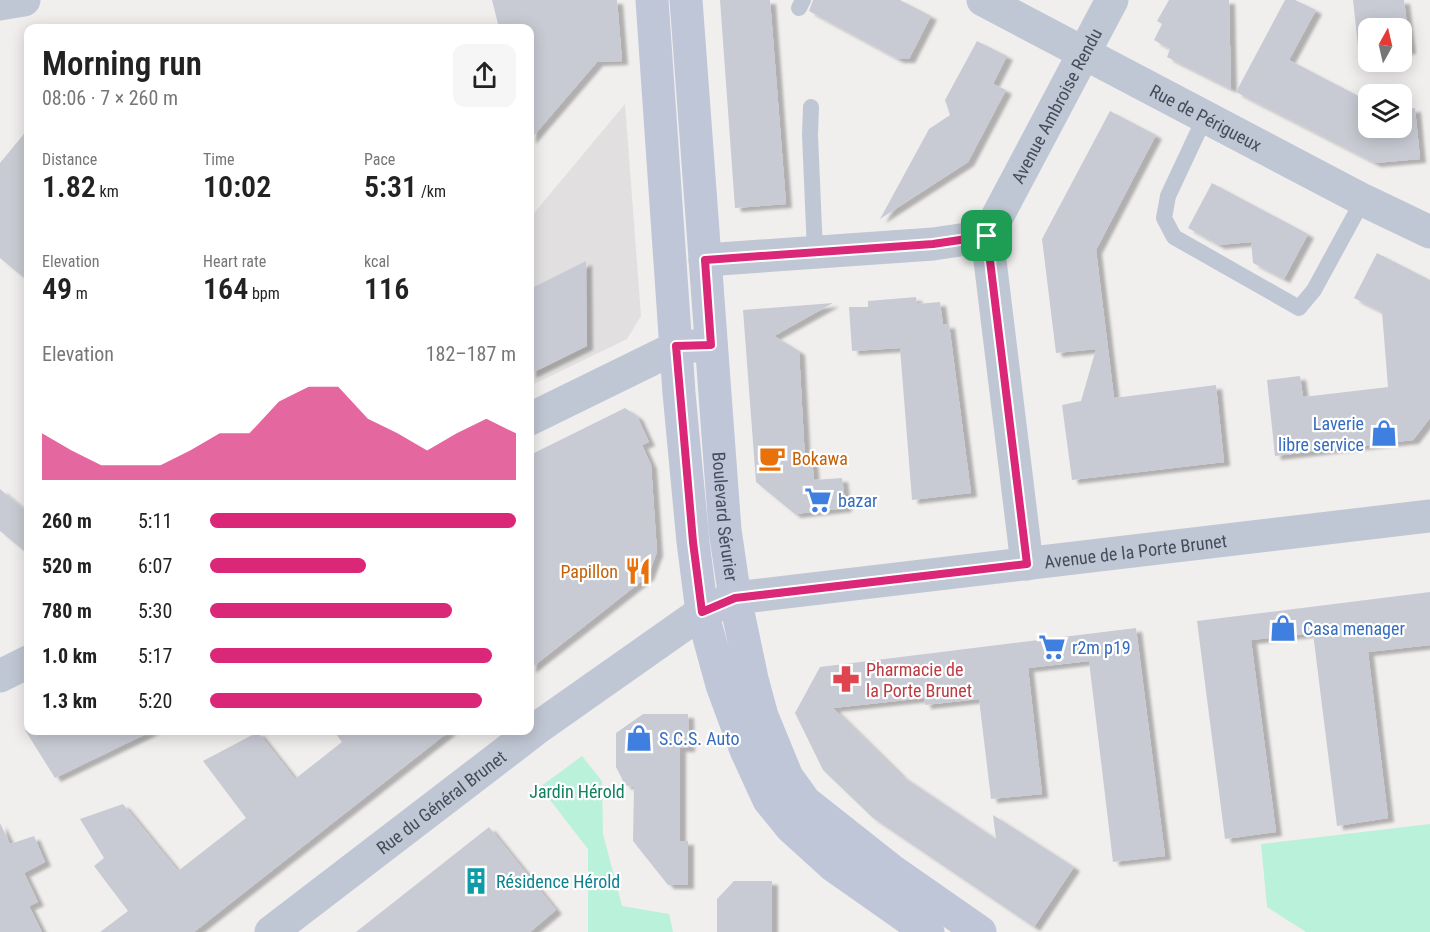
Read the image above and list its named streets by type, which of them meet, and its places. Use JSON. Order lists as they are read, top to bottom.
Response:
{
  "streets": {
    "street": [
      "Avenue Ambroise Rendu",
      "Rue de Périgueux",
      "Boulevard Sérurier",
      "Avenue de la Porte Brunet",
      "Rue du Général Brunet"
    ]
  },
  "crossings": [
    ["Avenue Ambroise Rendu", "Rue de Périgueux"],
    ["Boulevard Sérurier", "Avenue de la Porte Brunet"],
    ["Boulevard Sérurier", "Rue du Général Brunet"],
    ["Avenue de la Porte Brunet", "Rue du Général Brunet"]
  ],
  "parks": ["Jardin Hérold"],
  "places": {
    "shop": ["Laverie libre service", "Casa menager", "S.C.S. Auto"],
    "cafe": ["Bokawa"],
    "supermarket": ["bazar", "r2m p19"],
    "restaurant": ["Papillon"],
    "pharmacy": ["Pharmacie de la Porte Brunet"],
    "building": ["Résidence Hérold"]
  },
  "north": "top",
  "page": {
    "heading": ["Morning run", "08:06 · 7 × 260 m"],
    "stats": [
      ["Distance", "1.82 km"],
      ["Time", "10:02"],
      ["Pace", "5:31 /km"],
      ["Elevation", "49 m"],
      ["Heart rate", "164 bpm"],
      ["kcal", "116"]
    ],
    "chart": ["Elevation", "182–187 m"],
    "list": [
      {
        "name": "260 m",
        "note": "5:11"
      },
      {
        "name": "520 m",
        "note": "6:07"
      },
      {
        "name": "780 m",
        "note": "5:30"
      },
      {
        "name": "1.0 km",
        "note": "5:17"
      },
      {
        "name": "1.3 km",
        "note": "5:20"
      }
    ]
  }
}
